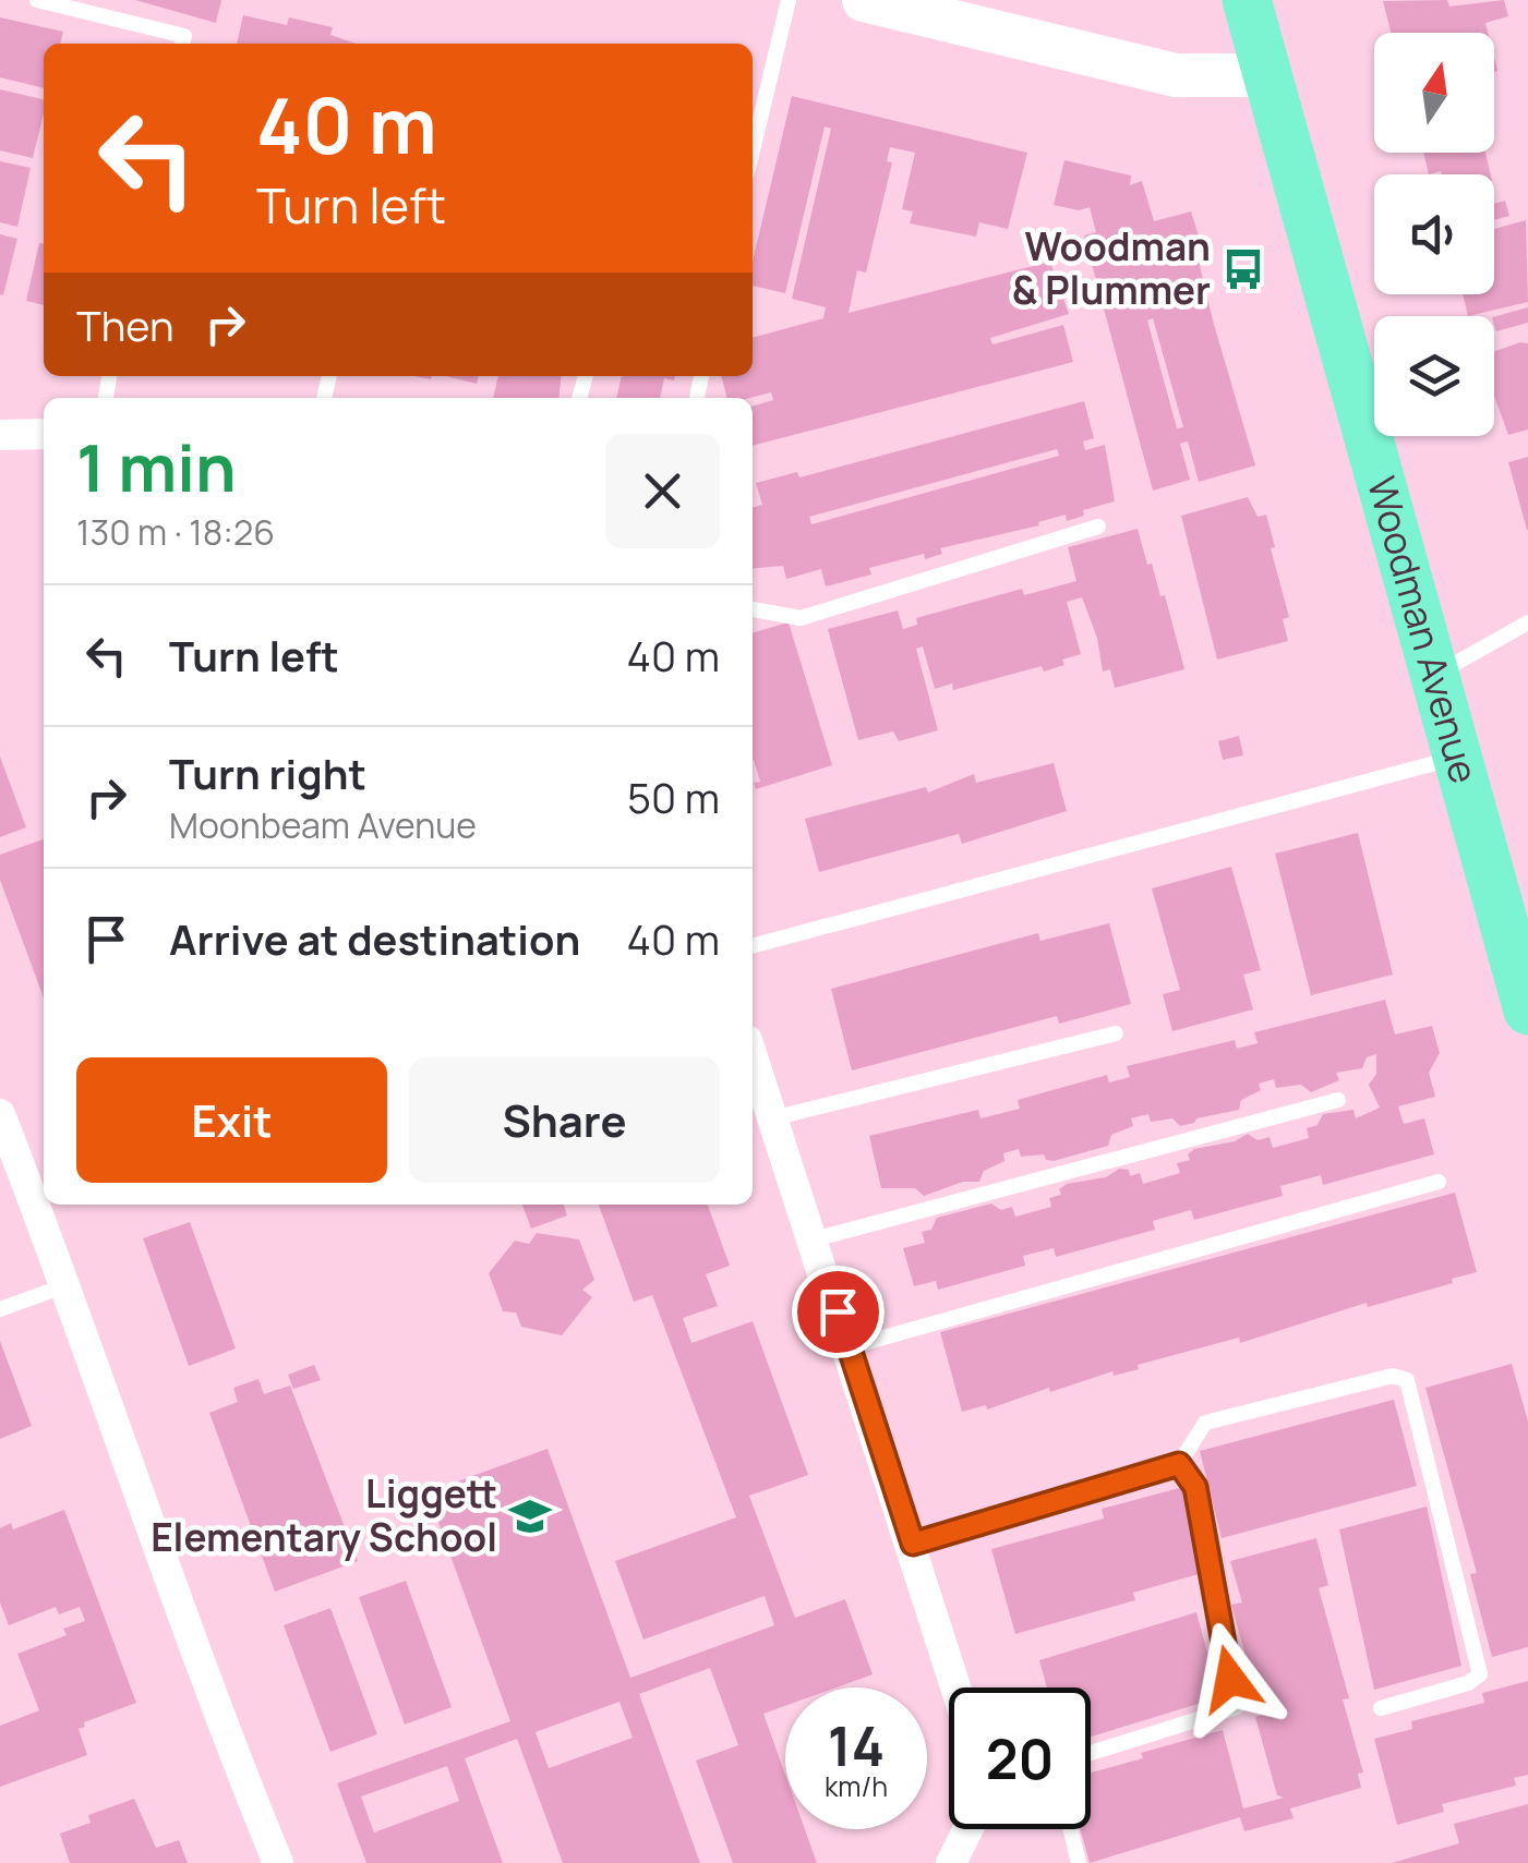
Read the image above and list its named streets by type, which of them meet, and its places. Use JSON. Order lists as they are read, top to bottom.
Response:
{
  "streets": {
    "main road": ["Woodman Avenue"]
  },
  "places": {
    "bus stop": ["Woodman & Plummer"],
    "school or university": ["Liggett Elementary School"]
  },
  "north": "top",
  "page": {
    "turn": ["40 m", "Turn left"],
    "then": "Then",
    "heading": ["1 min", "130 m · 18:26"],
    "list": [
      {
        "name": "Turn left",
        "value": "40 m"
      },
      {
        "name": "Turn right",
        "note": "Moonbeam Avenue",
        "value": "50 m"
      },
      {
        "name": "Arrive at destination",
        "value": "40 m"
      }
    ],
    "buttons": ["Exit", "Share"],
    "speed": "14 km/h",
    "limit": "20"
  }
}
